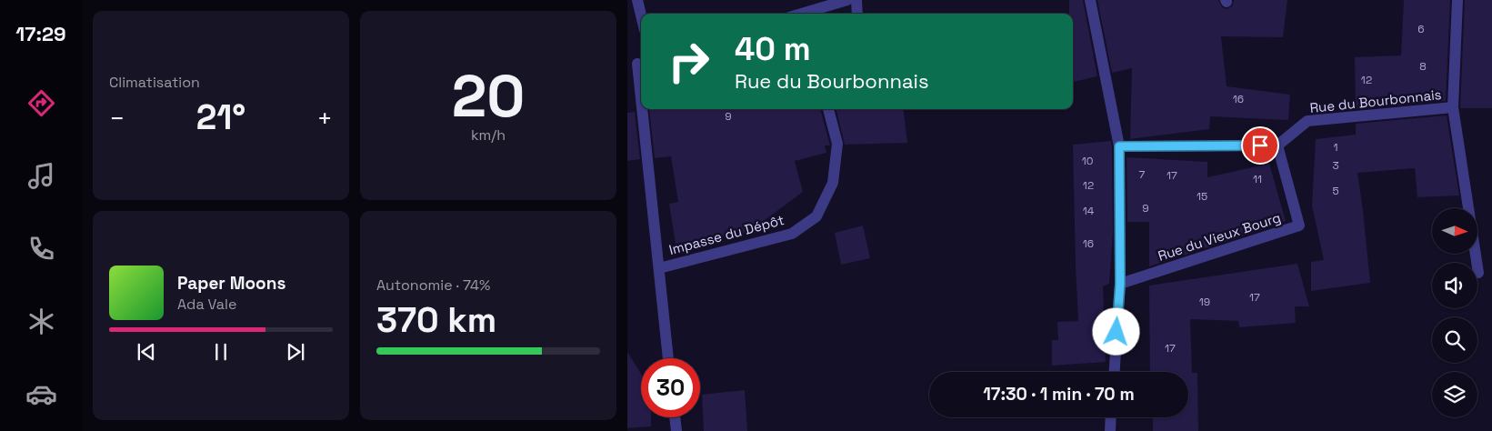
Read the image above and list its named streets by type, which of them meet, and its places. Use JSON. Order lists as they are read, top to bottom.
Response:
{
  "streets": {
    "street": ["Rue du Bourbonnais", "Impasse du Dépôt", "Rue du Vieux Bourg"]
  },
  "crossings": [
    ["Rue du Bourbonnais", "Rue du Vieux Bourg"]
  ],
  "house_numbers": [
    "6",
    "8",
    "12",
    "16",
    "9",
    "1",
    "10",
    "3",
    "7",
    "17",
    "11",
    "12",
    "5",
    "15",
    "9",
    "14",
    "16",
    "17",
    "19",
    "17"
  ],
  "north": "right",
  "page": {
    "tabs": "17:29",
    "tile": [
      "Climatisation",
      ["20", "km/h"],
      ["Autonomie · 74%", "370 km"]
    ],
    "turn": ["40 m", "Rue du Bourbonnais"],
    "heat": ["−", "21°", "+"],
    "song": ["Paper Moons", "Ada Vale"],
    "limit": "30",
    "trip": "17:30 · 1 min · 70 m"
  }
}
